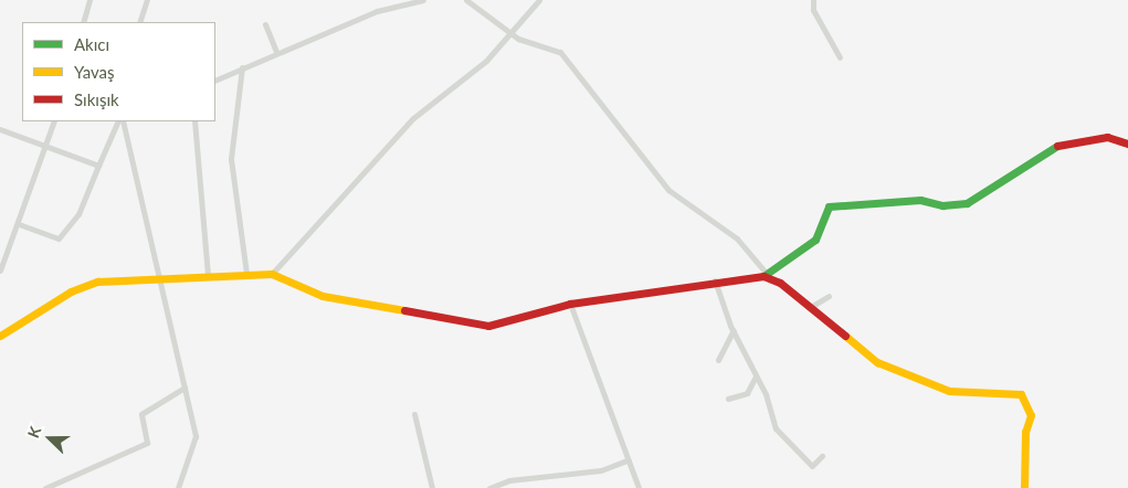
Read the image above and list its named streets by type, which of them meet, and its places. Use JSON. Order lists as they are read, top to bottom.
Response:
{
  "legend": ["Akıcı", "Yavaş", "Sıkışık"],
  "north": "left"
}
